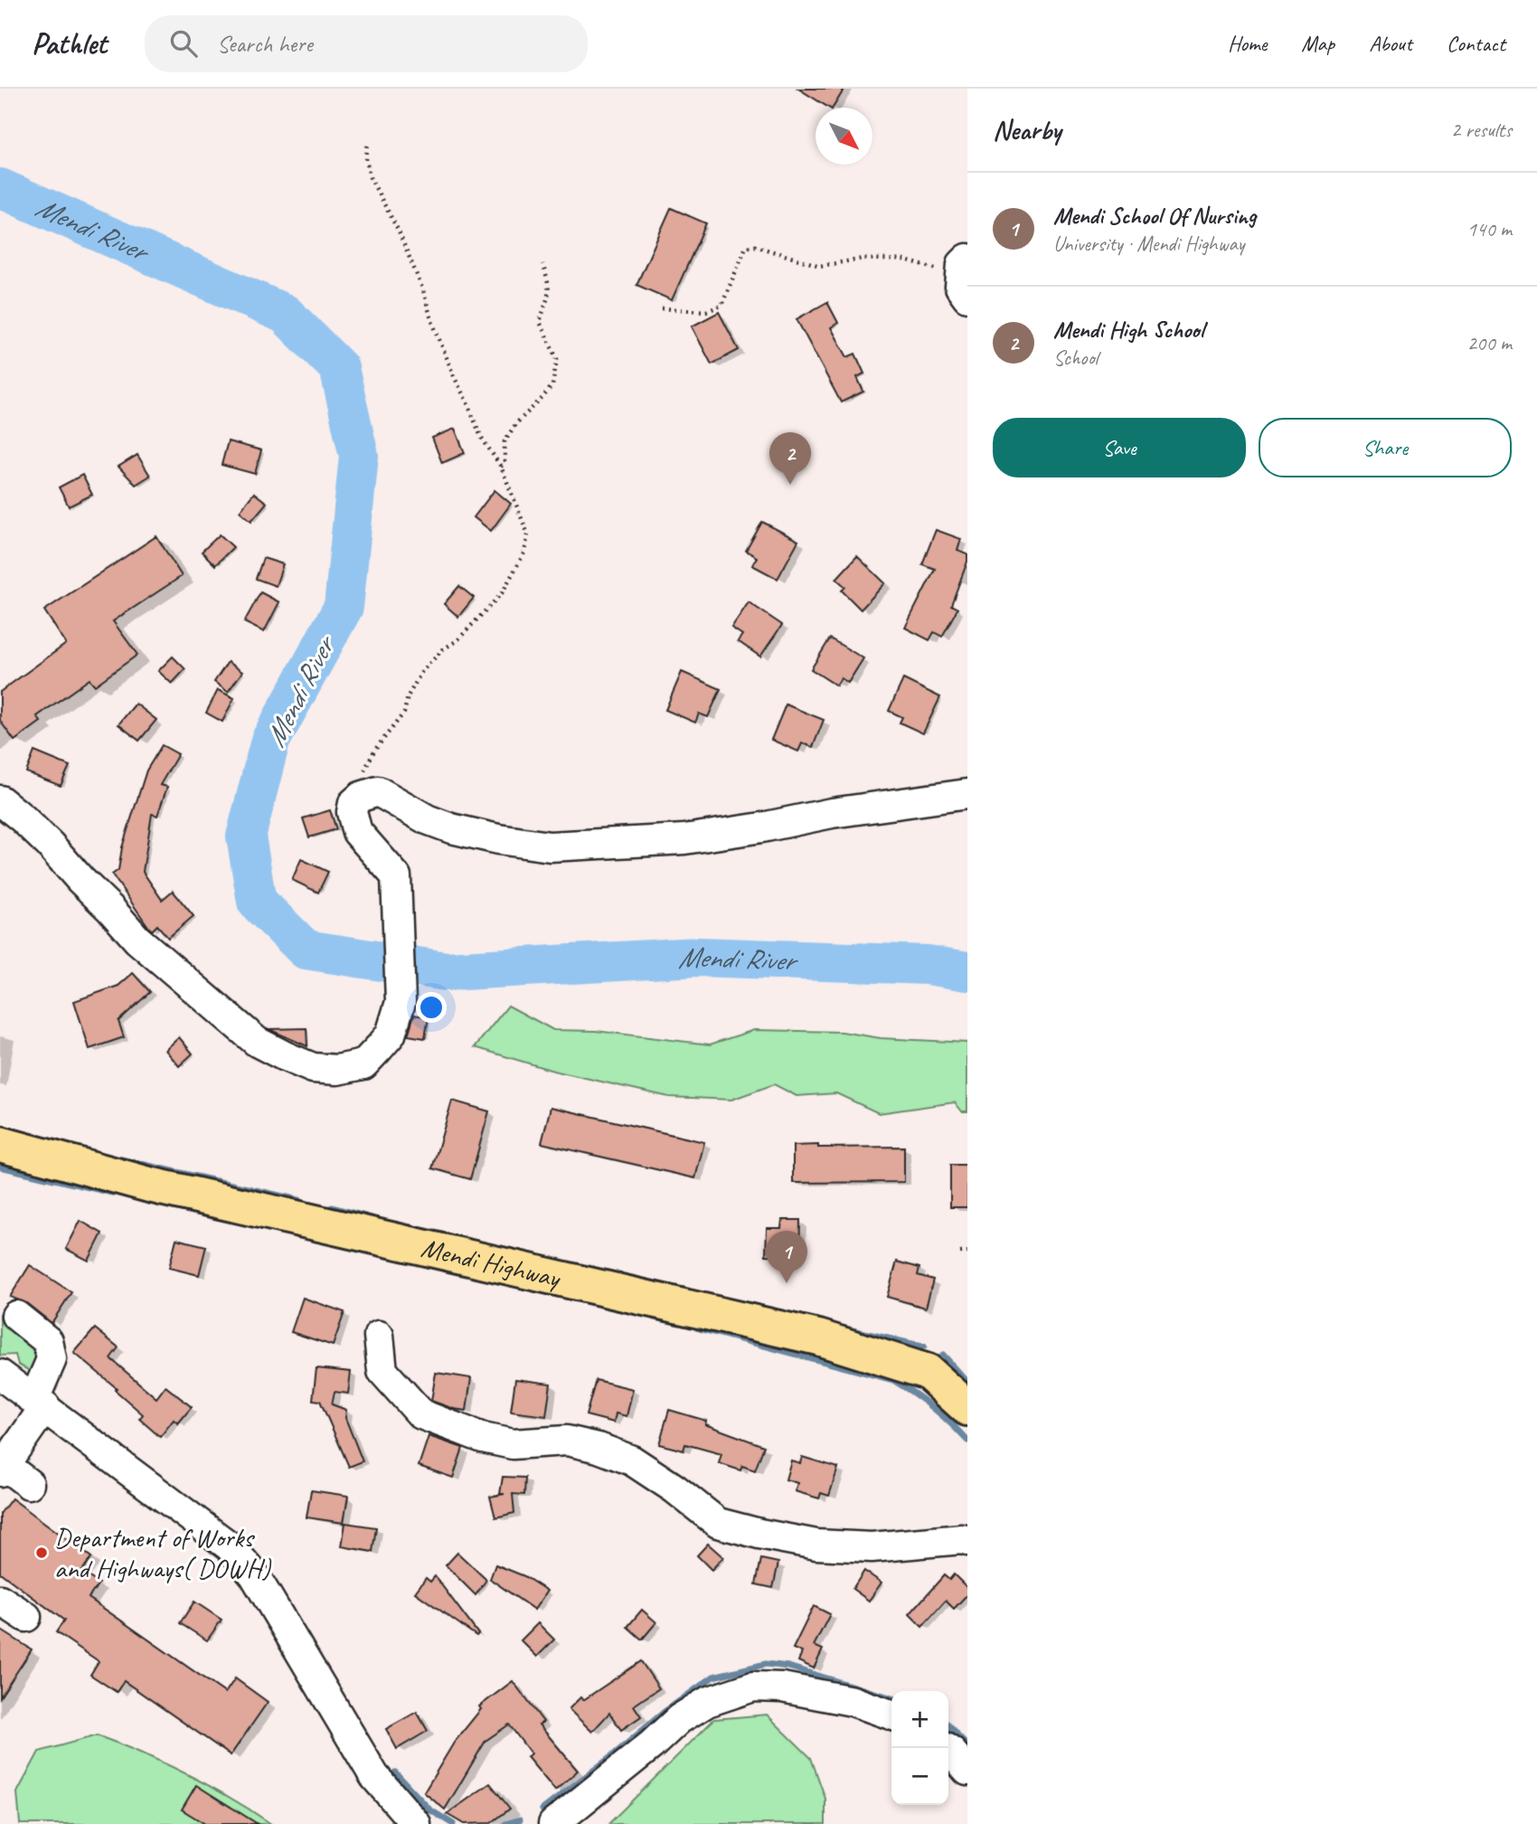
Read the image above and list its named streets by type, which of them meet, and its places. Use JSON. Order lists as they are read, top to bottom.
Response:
{
  "streets": {
    "main road": ["Mendi Highway"]
  },
  "water": ["Mendi River"],
  "places": ["Department of Works and Highways( DOWH)"],
  "north": "bottom right",
  "page": {
    "header": "Pathlet",
    "search": "Search here",
    "nav": [
      "Home",
      "Map",
      "About",
      "Contact"
    ],
    "heading": ["Nearby", "2 results"],
    "list": [
      {
        "mark": "1",
        "name": "Mendi School Of Nursing",
        "note": "University · Mendi Highway",
        "value": "140 m"
      },
      {
        "mark": "2",
        "name": "Mendi High School",
        "note": "School",
        "value": "200 m"
      }
    ],
    "buttons": ["Save", "Share"],
    "pins": ["2", "1"],
    "map_buttons": ["+", "−"]
  }
}
